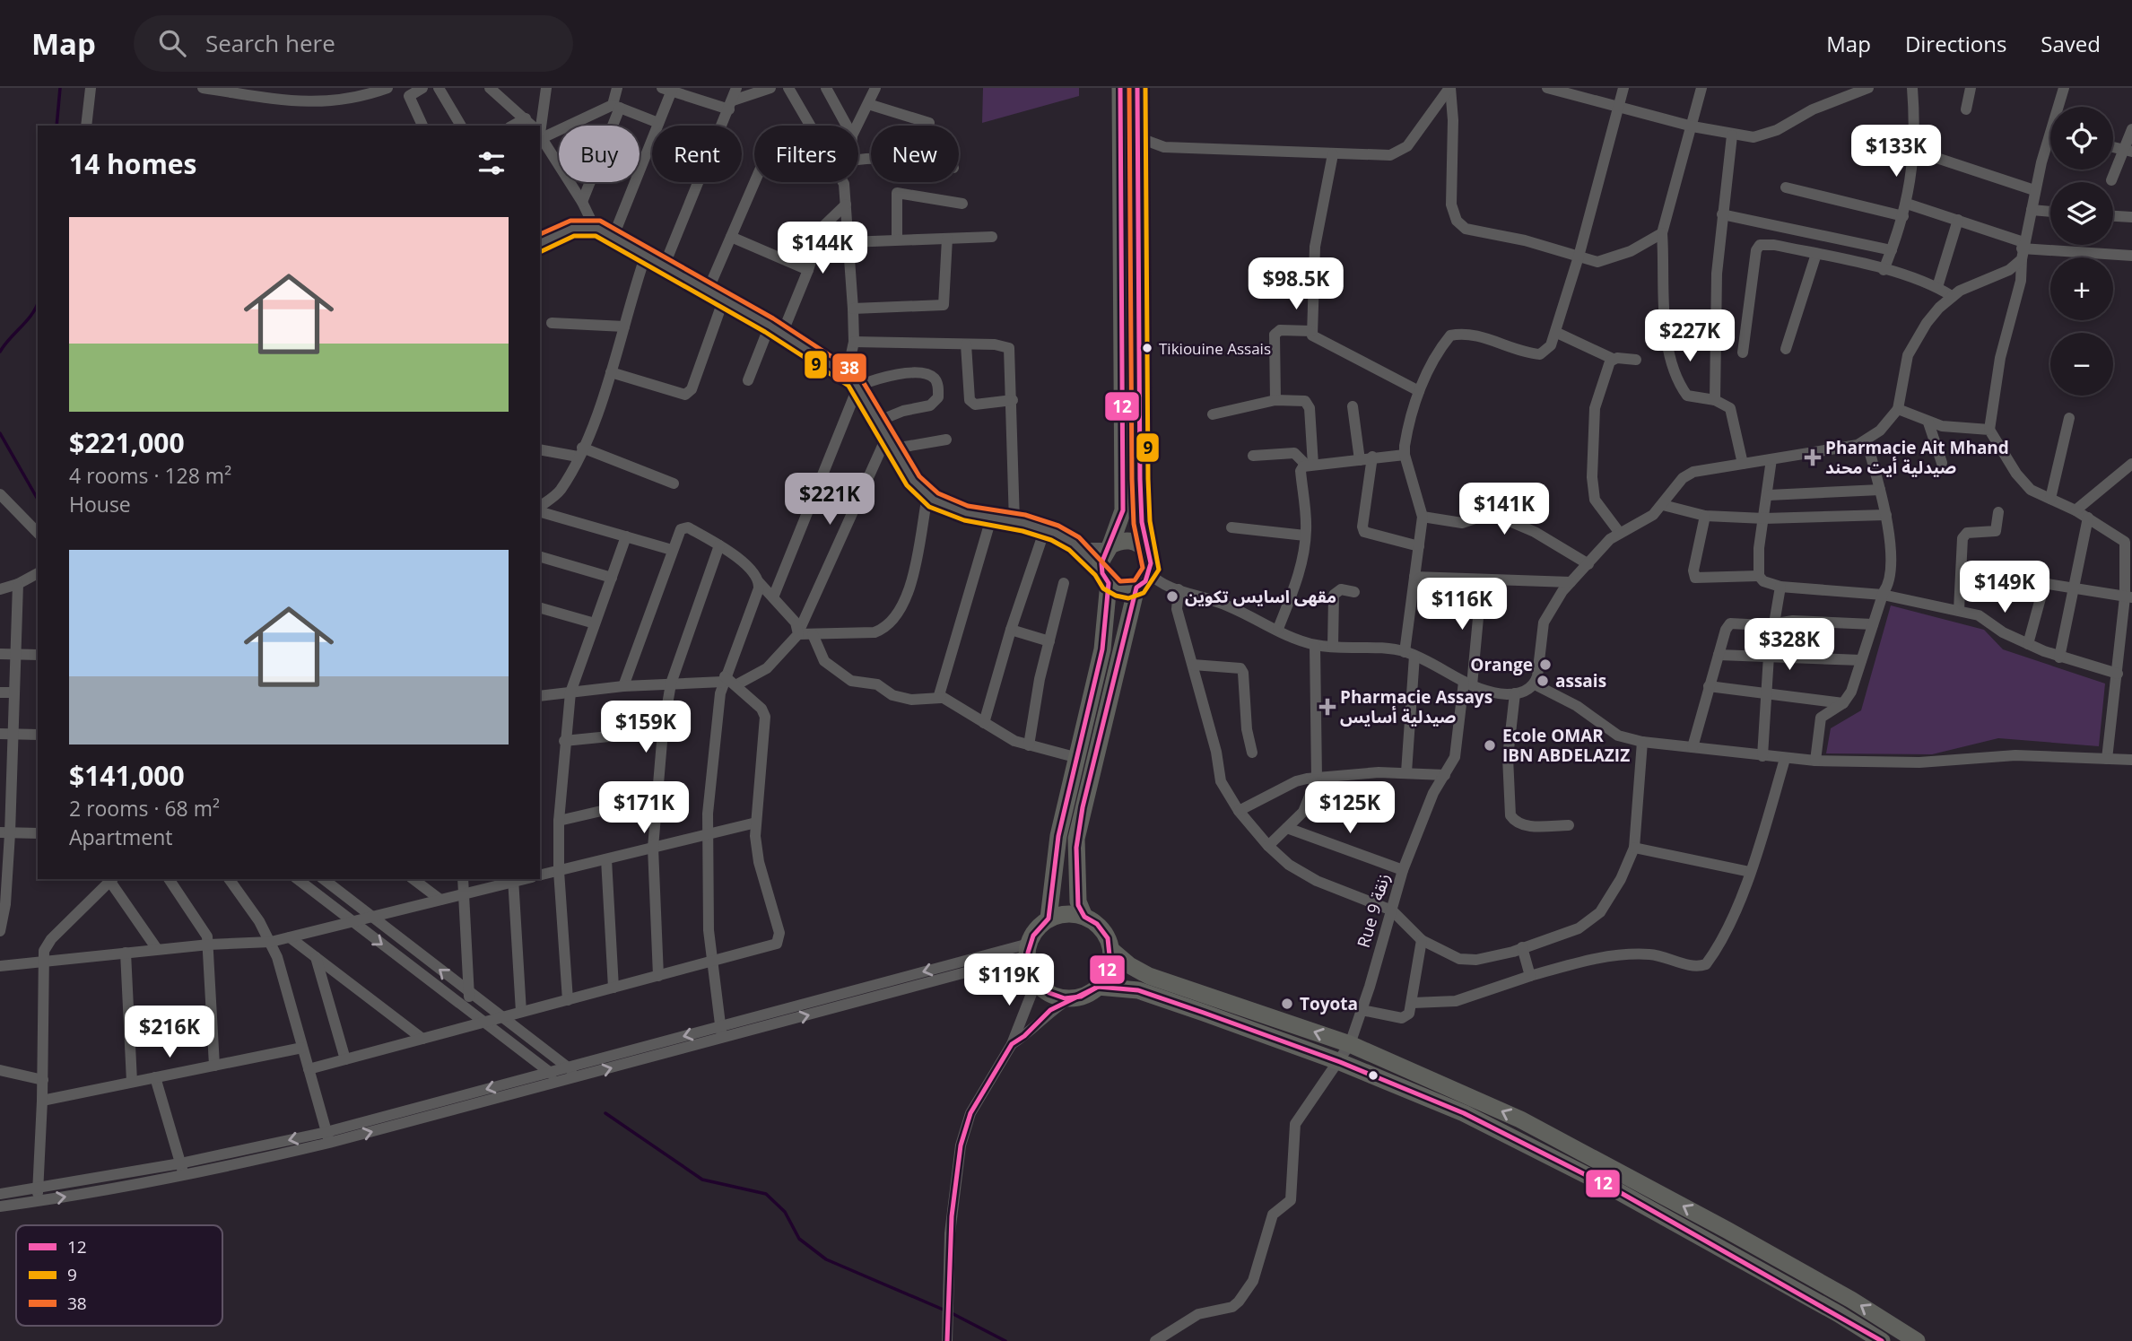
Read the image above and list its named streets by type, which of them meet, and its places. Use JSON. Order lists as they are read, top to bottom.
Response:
{
  "streets": {
    "street": ["Rue 9 زنقة"]
  },
  "places": {
    "other": [
      "Tikiouine Assais",
      "مقهى اسايس تكوين",
      "Orange",
      "assais",
      "Ecole OMAR IBN ABDELAZIZ",
      "Toyota"
    ],
    "health": ["Pharmacie Ait Mhand صيدلية أيت محند", "Pharmacie Assays صيدلية أسايس"]
  },
  "lines": ["transit line 12", "transit line 9", "transit line 38"],
  "legend": ["12", "9", "38"],
  "page": {
    "header": "Map",
    "search": "Search here",
    "nav": ["Map", "Directions", "Saved"],
    "map_buttons": ["+", "−"],
    "price": [
      "$133K",
      "$144K",
      "$98.5K",
      "$227K",
      "$221K",
      "$141K",
      "$149K",
      "$116K",
      "$328K",
      "$159K",
      "$171K",
      "$125K",
      "$119K",
      "$216K"
    ],
    "chip": [
      "Buy",
      "Rent",
      "Filters",
      "New"
    ],
    "heading": "14 homes",
    "list": [
      {
        "name": "$221,000",
        "note": "4 rooms · 128 m² · House"
      },
      {
        "name": "$141,000",
        "note": "2 rooms · 68 m² · Apartment"
      }
    ]
  }
}
